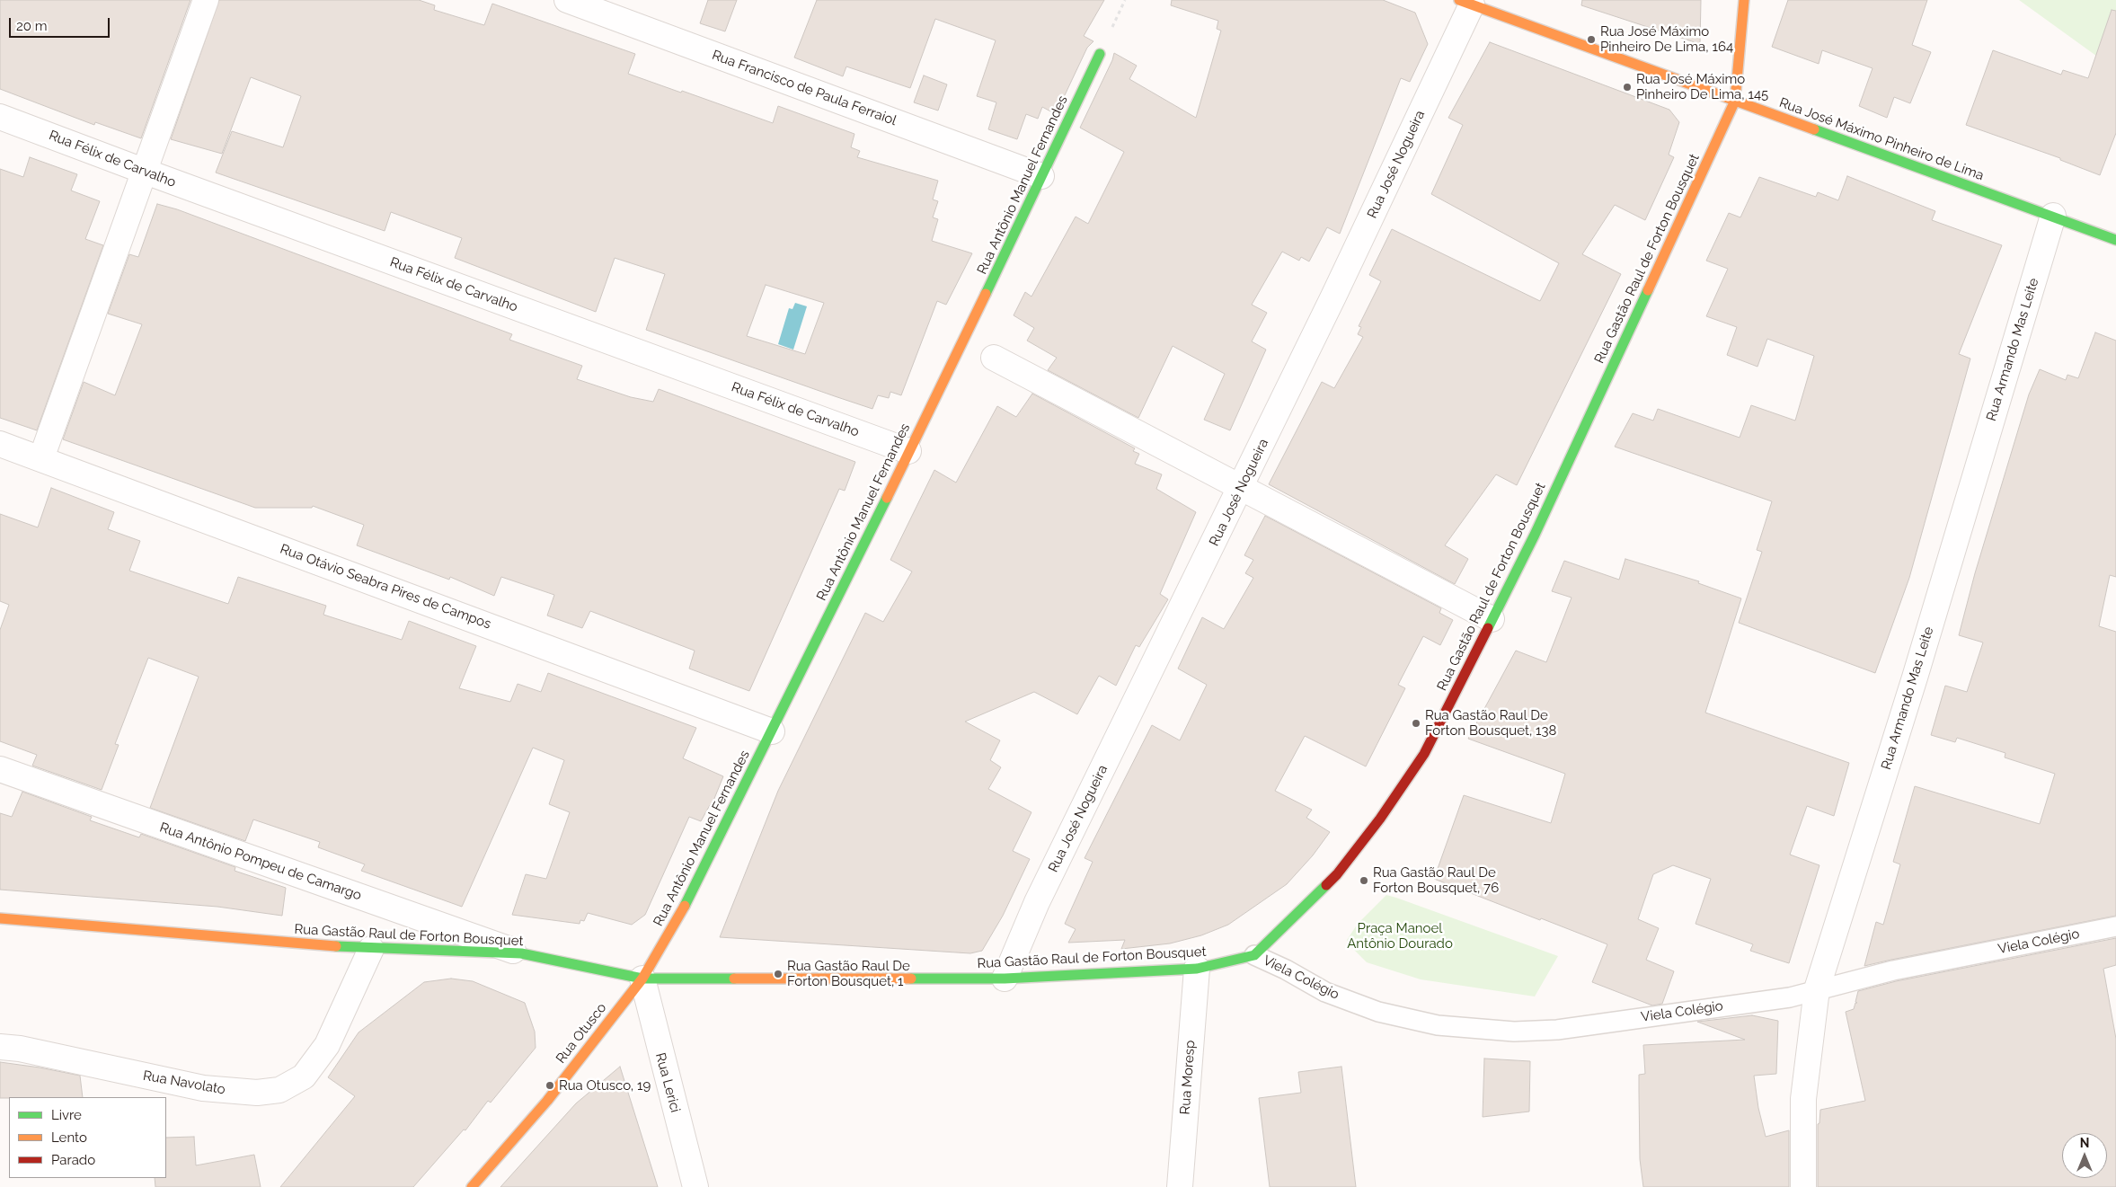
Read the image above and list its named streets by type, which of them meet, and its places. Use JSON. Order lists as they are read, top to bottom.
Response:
{
  "streets": {
    "street": [
      "Rua Francisco de Paula Ferraiol",
      "Rua José Máximo Pinheiro de Lima",
      "Rua Félix de Carvalho",
      "Rua José Nogueira",
      "Rua Antônio Manuel Fernandes",
      "Rua Gastão Raul de Forton Bousquet",
      "Rua Armando Mas Leite",
      "Rua Otávio Seabra Pires de Campos",
      "Rua Antônio Pompeu de Camargo",
      "Rua Otusco",
      "Rua Moresp",
      "Rua Navolato",
      "Rua Lerici"
    ],
    "lane": ["Viela Colégio"]
  },
  "crossings": [
    ["Rua Francisco de Paula Ferraiol", "Rua Antônio Manuel Fernandes"],
    ["Rua José Máximo Pinheiro de Lima", "Rua José Nogueira"],
    ["Rua José Máximo Pinheiro de Lima", "Rua Gastão Raul de Forton Bousquet"],
    ["Rua José Máximo Pinheiro de Lima", "Rua Armando Mas Leite"],
    ["Rua Félix de Carvalho", "Rua Antônio Manuel Fernandes"],
    ["Rua José Nogueira", "Rua Gastão Raul de Forton Bousquet"],
    ["Rua Antônio Manuel Fernandes", "Rua Gastão Raul de Forton Bousquet"],
    ["Rua Antônio Manuel Fernandes", "Rua Otávio Seabra Pires de Campos"],
    ["Rua Antônio Manuel Fernandes", "Rua Otusco"],
    ["Rua Antônio Manuel Fernandes", "Rua Lerici"],
    ["Rua Gastão Raul de Forton Bousquet", "Rua Antônio Pompeu de Camargo"],
    ["Rua Gastão Raul de Forton Bousquet", "Viela Colégio"],
    ["Rua Gastão Raul de Forton Bousquet", "Rua Otusco"],
    ["Rua Gastão Raul de Forton Bousquet", "Rua Moresp"],
    ["Rua Gastão Raul de Forton Bousquet", "Rua Navolato"],
    ["Rua Gastão Raul de Forton Bousquet", "Rua Lerici"],
    ["Rua Armando Mas Leite", "Viela Colégio"],
    ["Rua Otusco", "Rua Lerici"]
  ],
  "parks": ["Praça Manoel Antônio Dourado"],
  "places": [
    "Rua José Máximo Pinheiro De Lima, 164",
    "Rua José Máximo Pinheiro De Lima, 145",
    "Rua Gastão Raul De Forton Bousquet, 138",
    "Rua Gastão Raul De Forton Bousquet, 76",
    "Rua Gastão Raul De Forton Bousquet, 1",
    "Rua Otusco, 19"
  ],
  "legend": ["Livre", "Lento", "Parado"],
  "scale_bar": "20 m",
  "north": "top"
}
